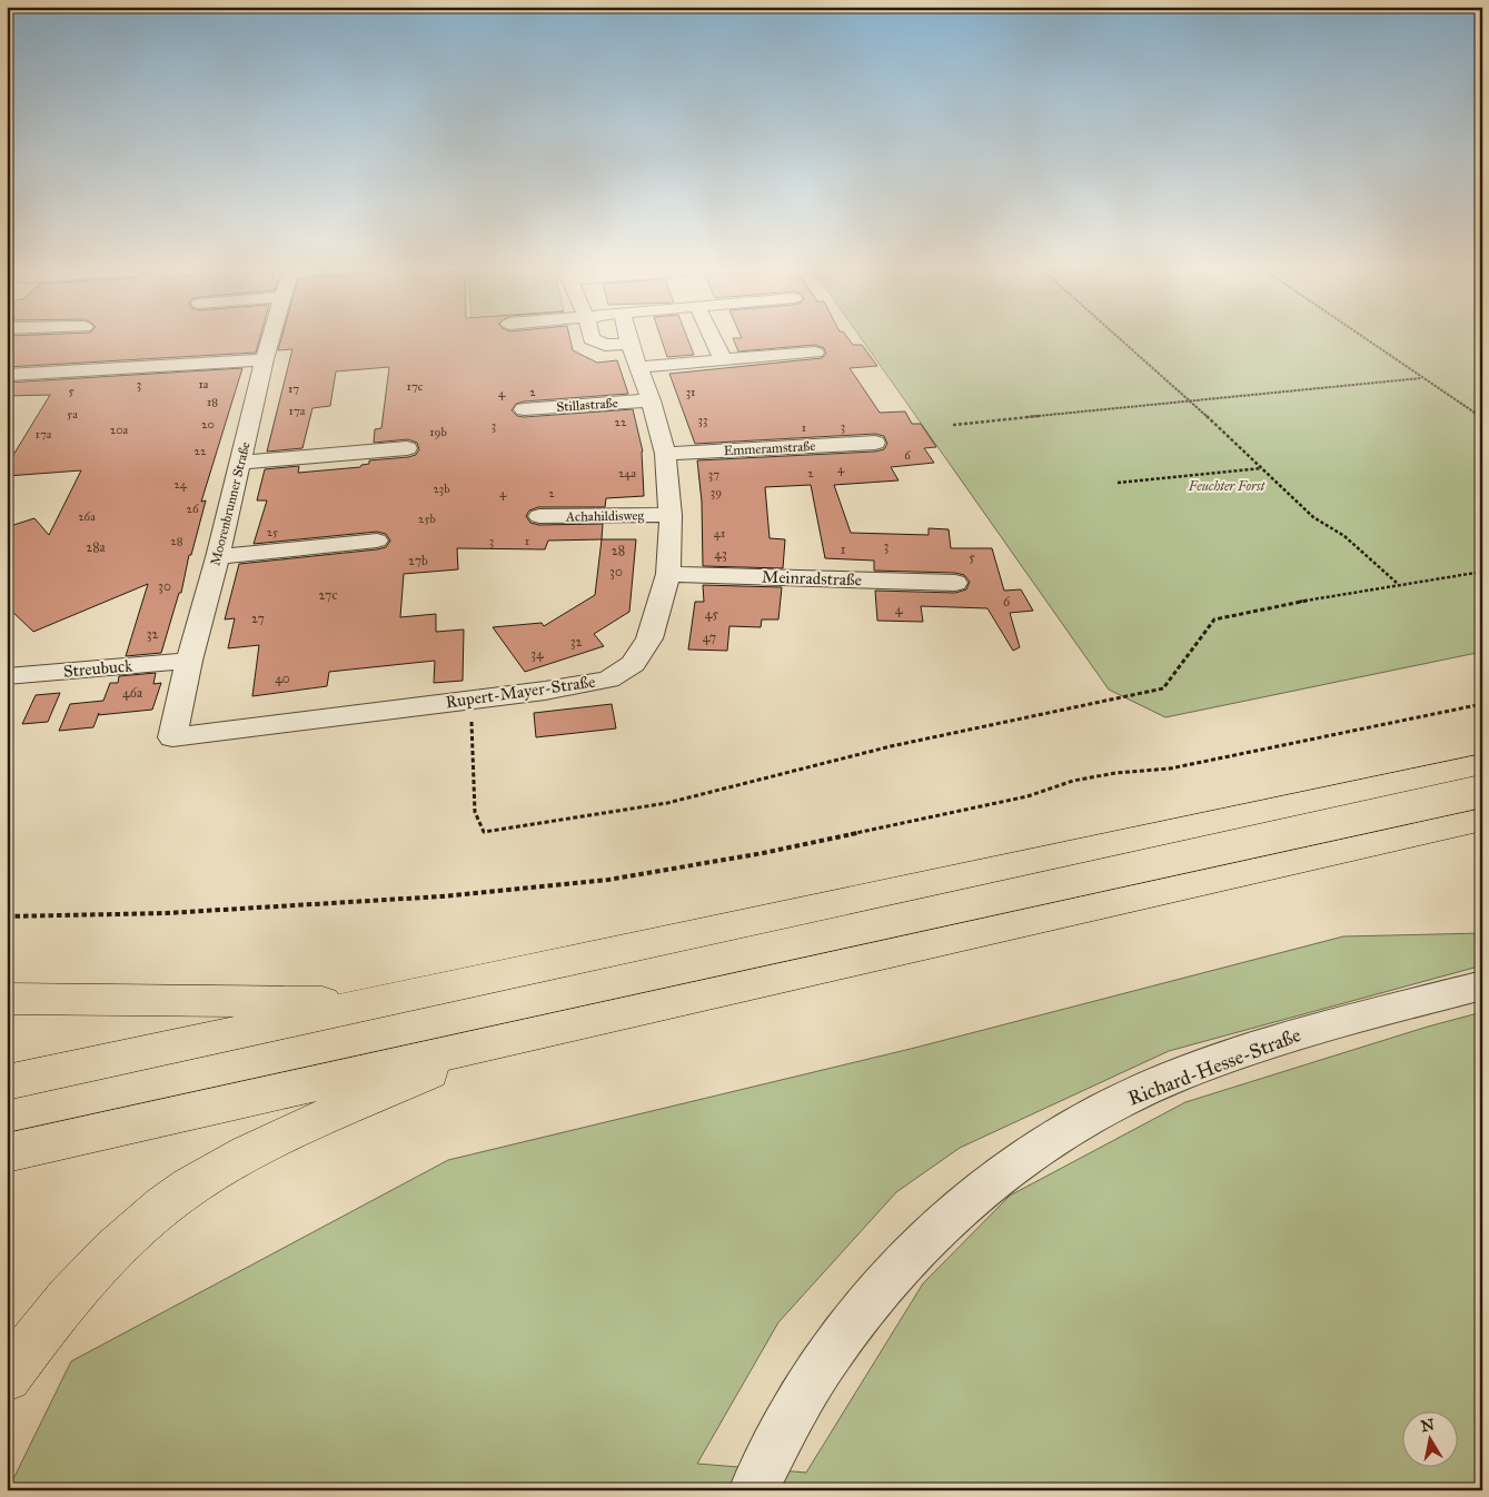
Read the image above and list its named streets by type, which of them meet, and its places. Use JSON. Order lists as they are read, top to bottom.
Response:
{
  "streets": {
    "street": [
      "Stillastraße",
      "Emmeramstraße",
      "Moorenbrunner Straße",
      "Achahildisweg",
      "Meinradstraße",
      "Streubuck",
      "Rupert-Mayer-Straße",
      "Richard-Hesse-Straße"
    ]
  },
  "crossings": [
    ["Stillastraße", "Rupert-Mayer-Straße"],
    ["Emmeramstraße", "Rupert-Mayer-Straße"],
    ["Moorenbrunner Straße", "Streubuck"],
    ["Moorenbrunner Straße", "Rupert-Mayer-Straße"],
    ["Achahildisweg", "Rupert-Mayer-Straße"],
    ["Meinradstraße", "Rupert-Mayer-Straße"]
  ],
  "parks": ["Feuchter Forst"],
  "house_numbers": [
    "3",
    "1a",
    "17c",
    "17",
    "5",
    "2",
    "31",
    "4",
    "18",
    "17a",
    "5a",
    "33",
    "22",
    "20",
    "3",
    "3",
    "1",
    "20a",
    "19b",
    "17a",
    "22",
    "6",
    "4",
    "24a",
    "2",
    "37",
    "24",
    "23b",
    "39",
    "4",
    "2",
    "26",
    "26a",
    "25b",
    "25",
    "41",
    "28",
    "3",
    "1",
    "3",
    "28a",
    "1",
    "28",
    "43",
    "5",
    "27b",
    "30",
    "30",
    "27c",
    "6",
    "4",
    "45",
    "27",
    "32",
    "47",
    "32",
    "34",
    "40",
    "46a"
  ],
  "north": "top"
}
